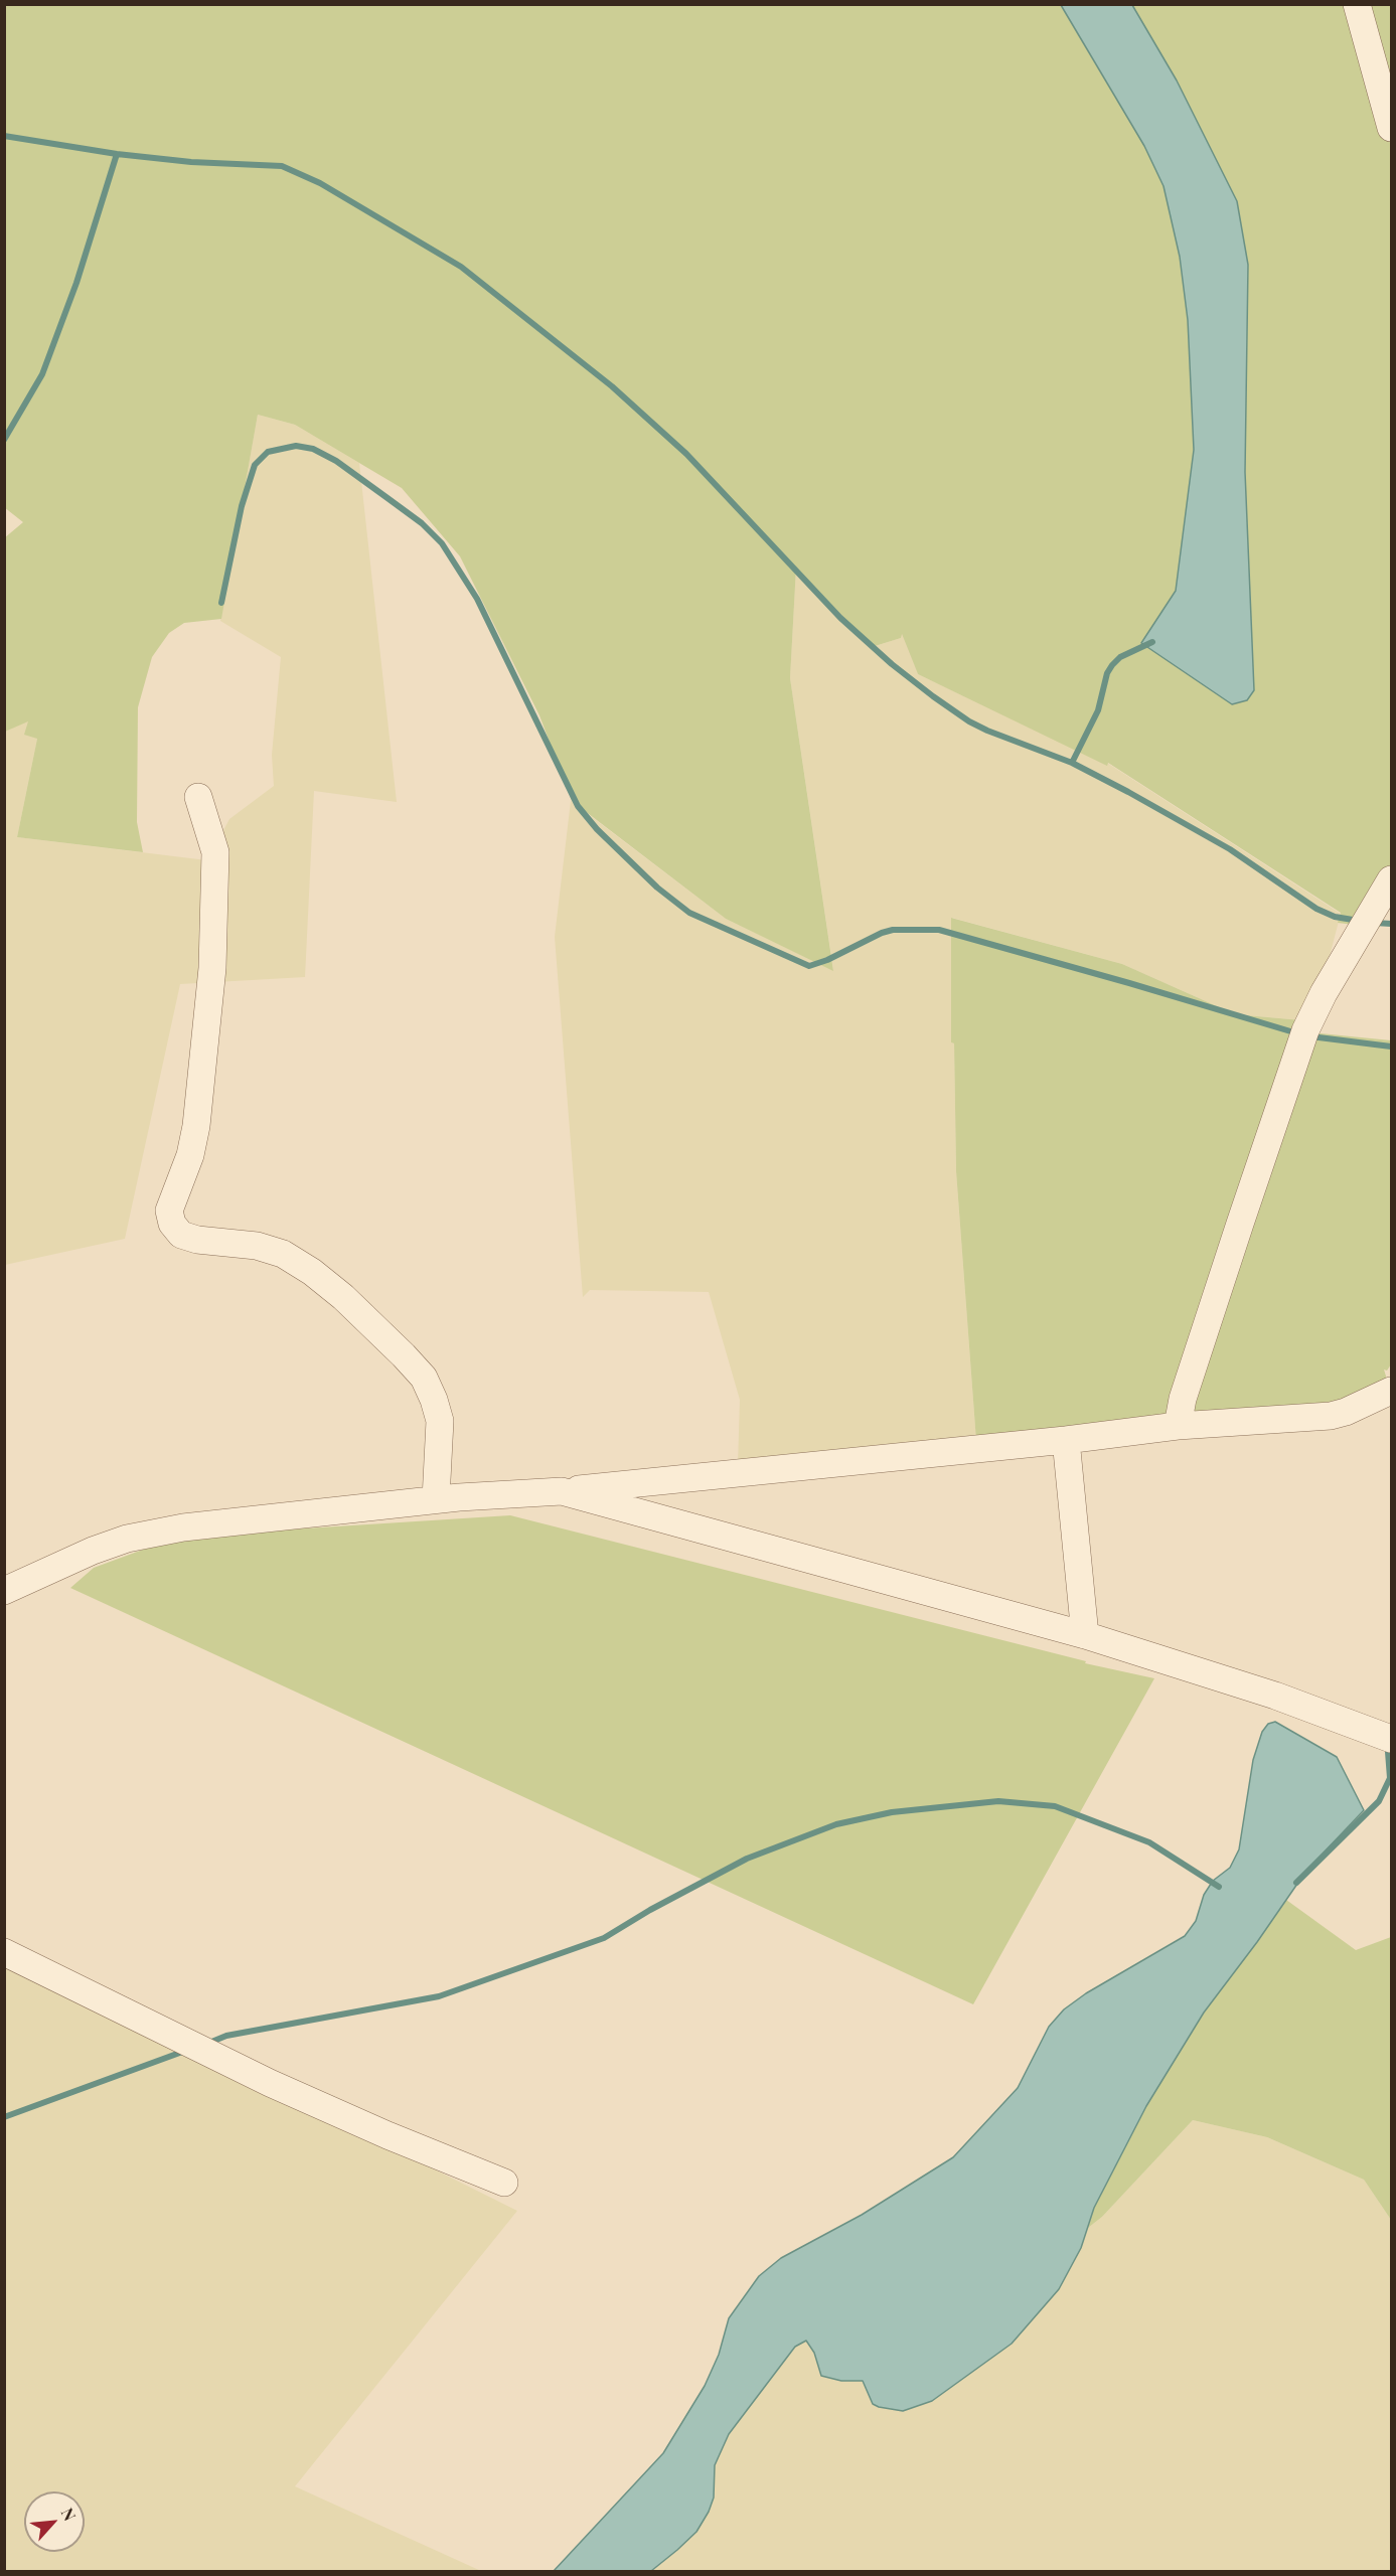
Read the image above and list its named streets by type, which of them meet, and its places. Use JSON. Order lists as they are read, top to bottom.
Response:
{
  "north": "top right"
}
